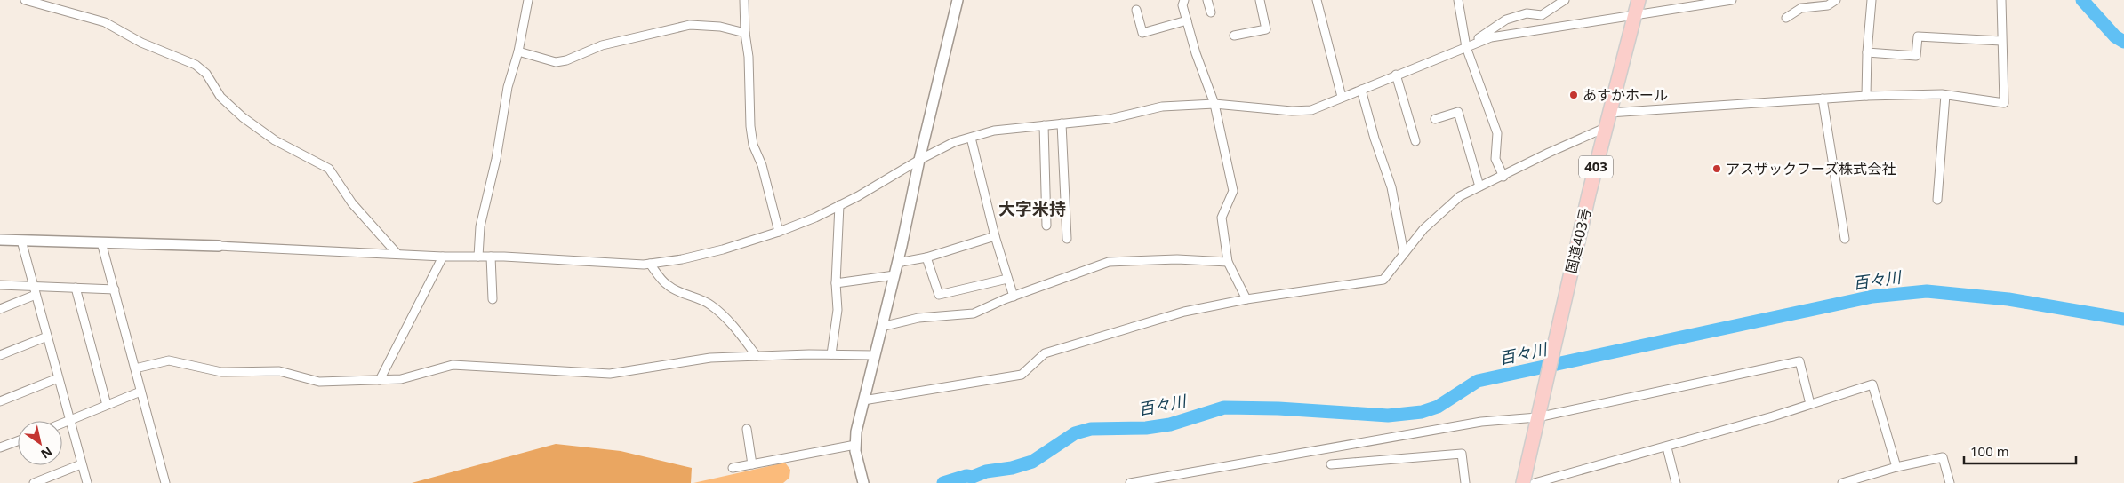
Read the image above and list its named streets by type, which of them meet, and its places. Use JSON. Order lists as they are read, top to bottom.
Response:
{
  "streets": {
    "highway": ["403", "国道403号"]
  },
  "districts": ["大字米持"],
  "water": ["百々川"],
  "places": ["あすかホール", "アスザックフーズ株式会社"],
  "scale_bar": "100 m",
  "north": "bottom right"
}
